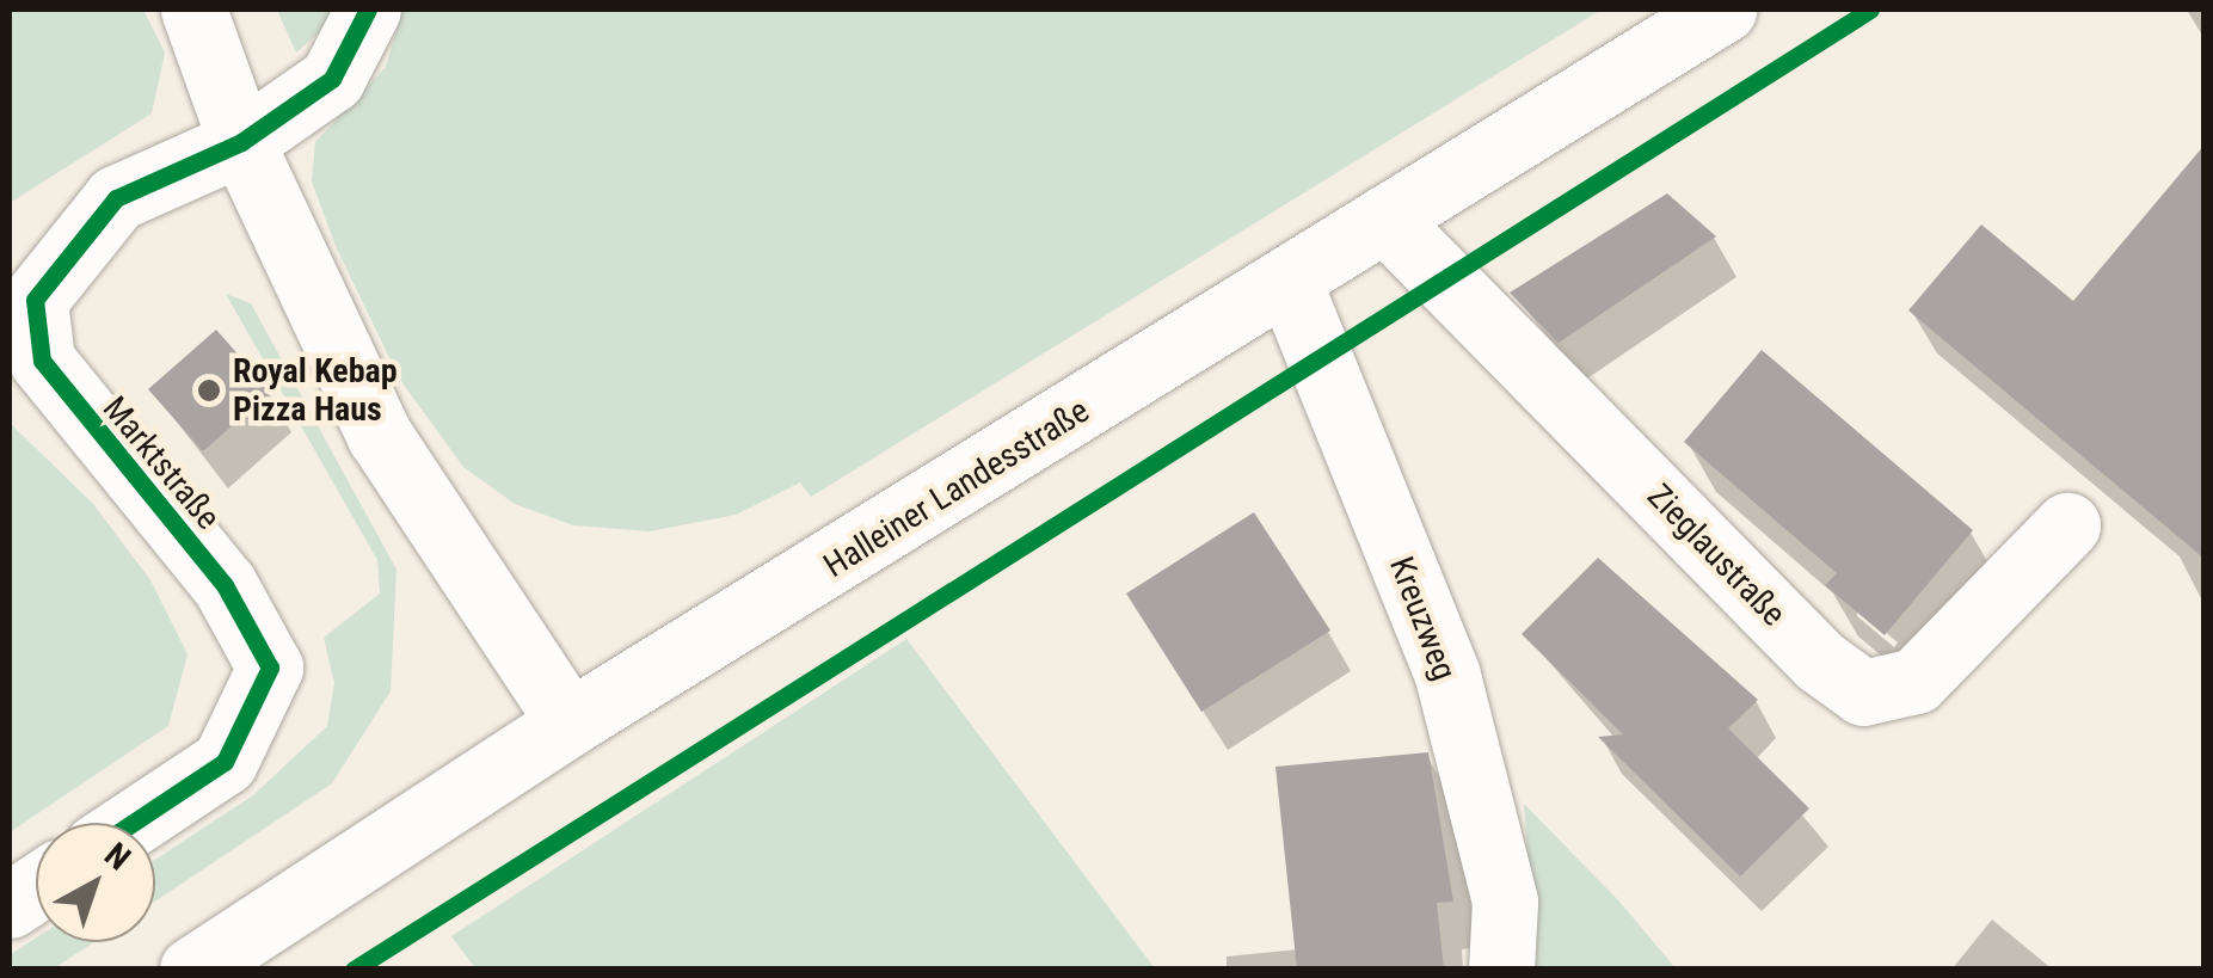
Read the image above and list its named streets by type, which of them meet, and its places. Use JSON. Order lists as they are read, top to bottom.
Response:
{
  "streets": {
    "street": [
      "Marktstraße",
      "Halleiner Landesstraße",
      "Zieglaustraße",
      "Kreuzweg"
    ]
  },
  "crossings": [
    ["Halleiner Landesstraße", "Zieglaustraße"],
    ["Halleiner Landesstraße", "Kreuzweg"]
  ],
  "places": ["Royal Kebap Pizza Haus"],
  "north": "top right"
}
